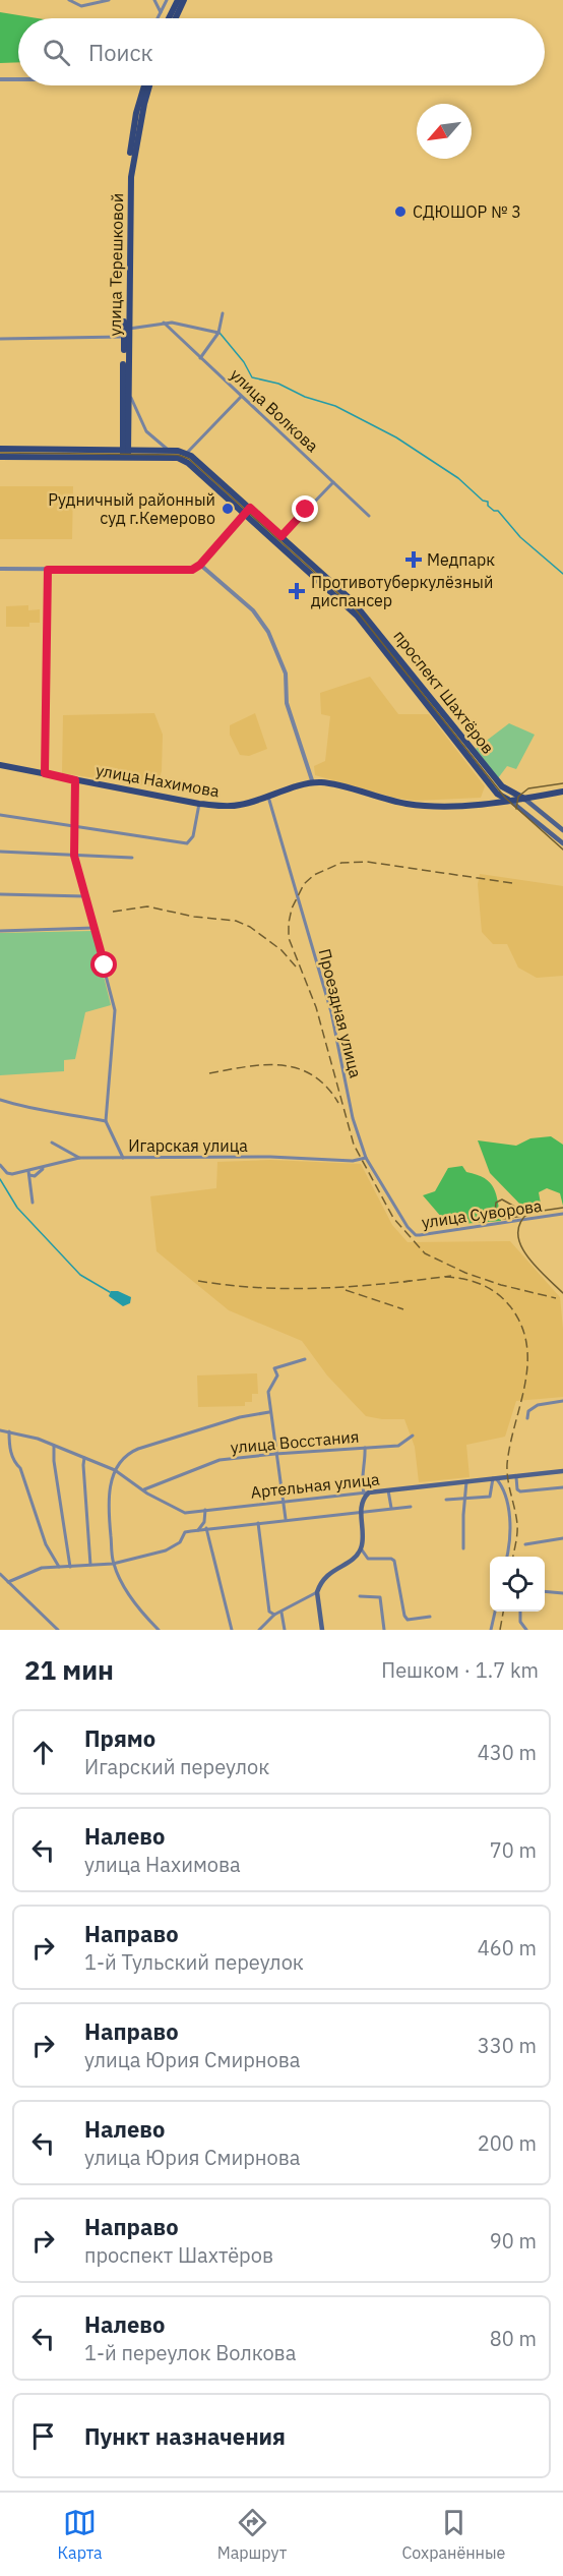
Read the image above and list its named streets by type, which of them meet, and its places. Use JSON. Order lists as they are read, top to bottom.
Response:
{
  "streets": {
    "main road": [
      "улица Терешковой",
      "проспект Шахтёров",
      "улица Нахимова",
      "Артельная улица"
    ],
    "street": [
      "улица Волкова",
      "Проездная улица",
      "Игарская улица",
      "улица Суворова",
      "улица Восстания"
    ]
  },
  "crossings": [
    ["улица Терешковой", "проспект Шахтёров"],
    ["проспект Шахтёров", "улица Нахимова"],
    ["улица Нахимова", "Проездная улица"],
    ["Проездная улица", "Игарская улица"],
    ["Проездная улица", "улица Суворова"],
    ["улица Восстания", "Артельная улица"]
  ],
  "places": {
    "other": ["СДЮШОР № 3", "Рудничный районный суд г.Кемерово"],
    "health": ["Медпарк", "Противотуберкулёзный диспансер"]
  },
  "north": "bottom left",
  "page": {
    "search": "Поиск",
    "heading": ["21 мин", "Пешком · 1.7 km"],
    "list": [
      ["Прямо", "Игарский переулок", "430 m"],
      ["Налево", "улица Нахимова", "70 m"],
      ["Направо", "1-й Тульский переулок", "460 m"],
      ["Направо", "улица Юрия Смирнова", "330 m"],
      ["Налево", "улица Юрия Смирнова", "200 m"],
      ["Направо", "проспект Шахтёров", "90 m"],
      ["Налево", "1-й переулок Волкова", "80 m"],
      "Пункт назначения"
    ],
    "nav": ["Карта", "Маршрут", "Сохранённые"]
  }
}
